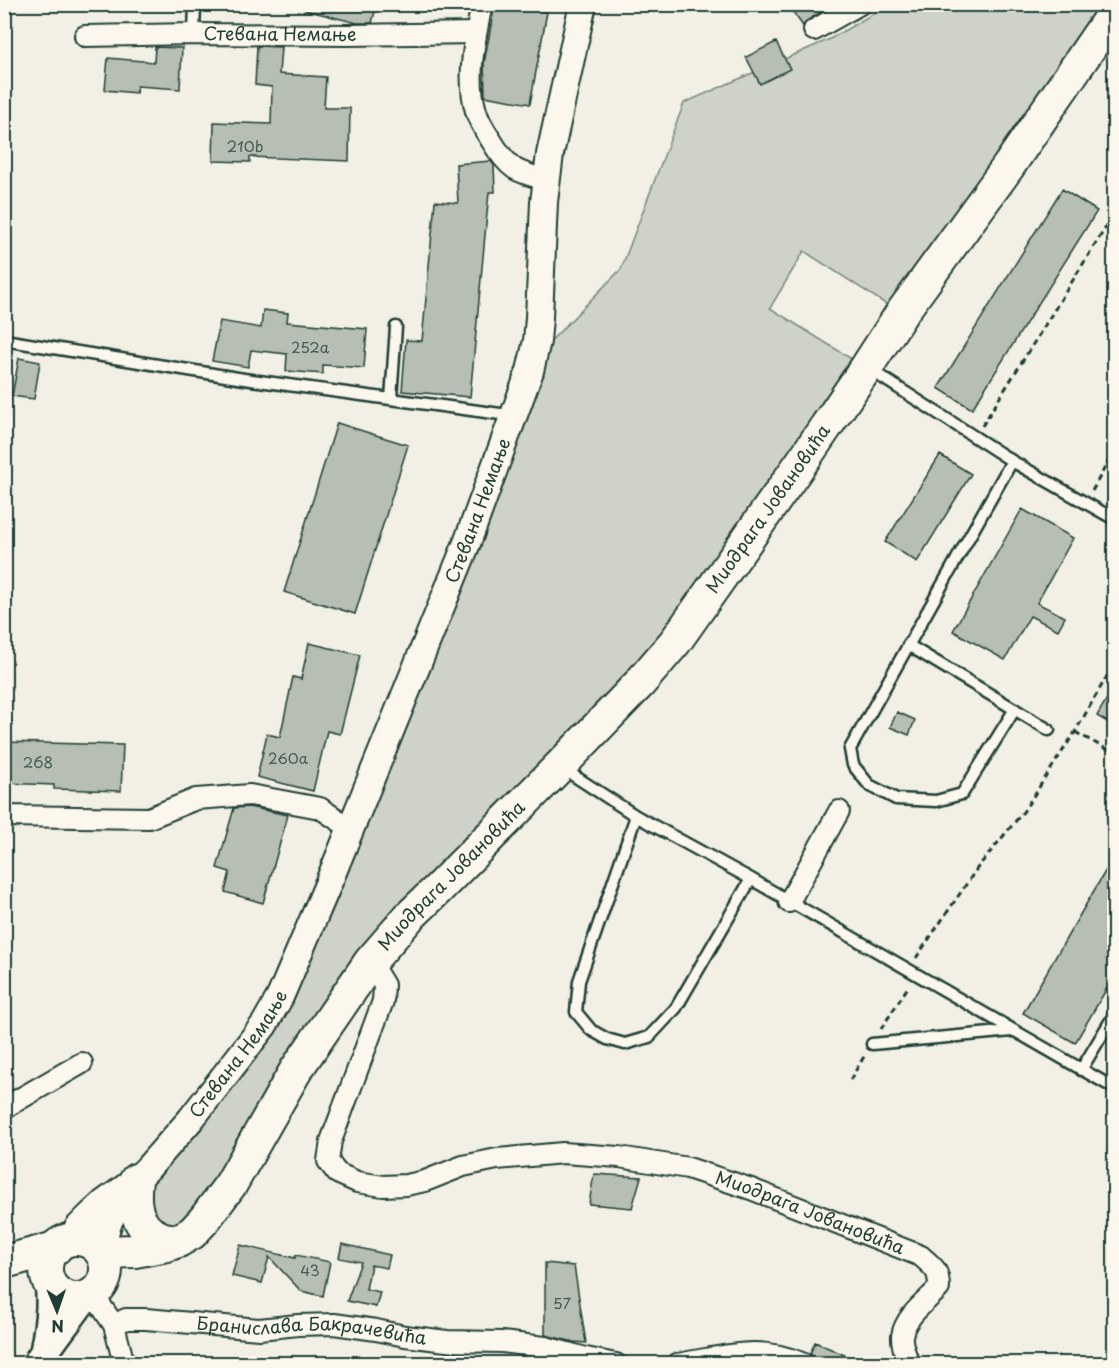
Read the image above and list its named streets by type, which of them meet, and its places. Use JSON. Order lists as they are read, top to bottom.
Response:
{
  "streets": {
    "main road": ["Миодрага Јовановића"],
    "street": ["Стевана Немање", "Бранислава Бакрачевића"]
  },
  "house_numbers": [
    "210b",
    "252a",
    "260a",
    "268",
    "43",
    "57"
  ],
  "north": "bottom"
}
